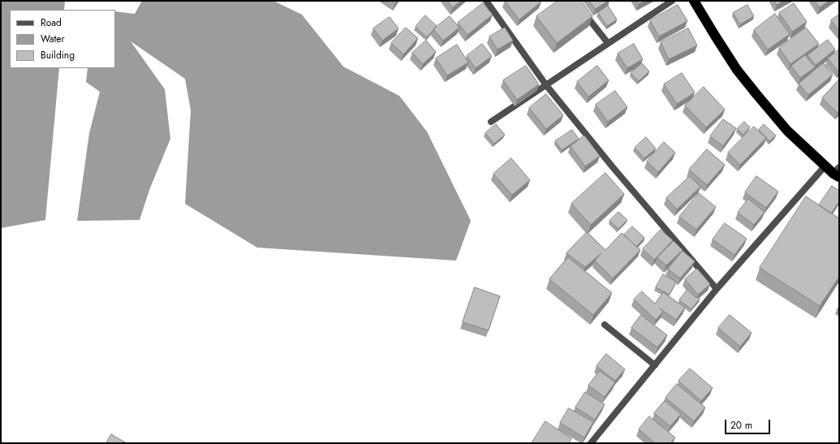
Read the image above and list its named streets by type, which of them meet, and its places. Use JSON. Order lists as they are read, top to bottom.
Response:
{
  "legend": ["Road", "Water", "Building"],
  "scale_bar": "20 m"
}
